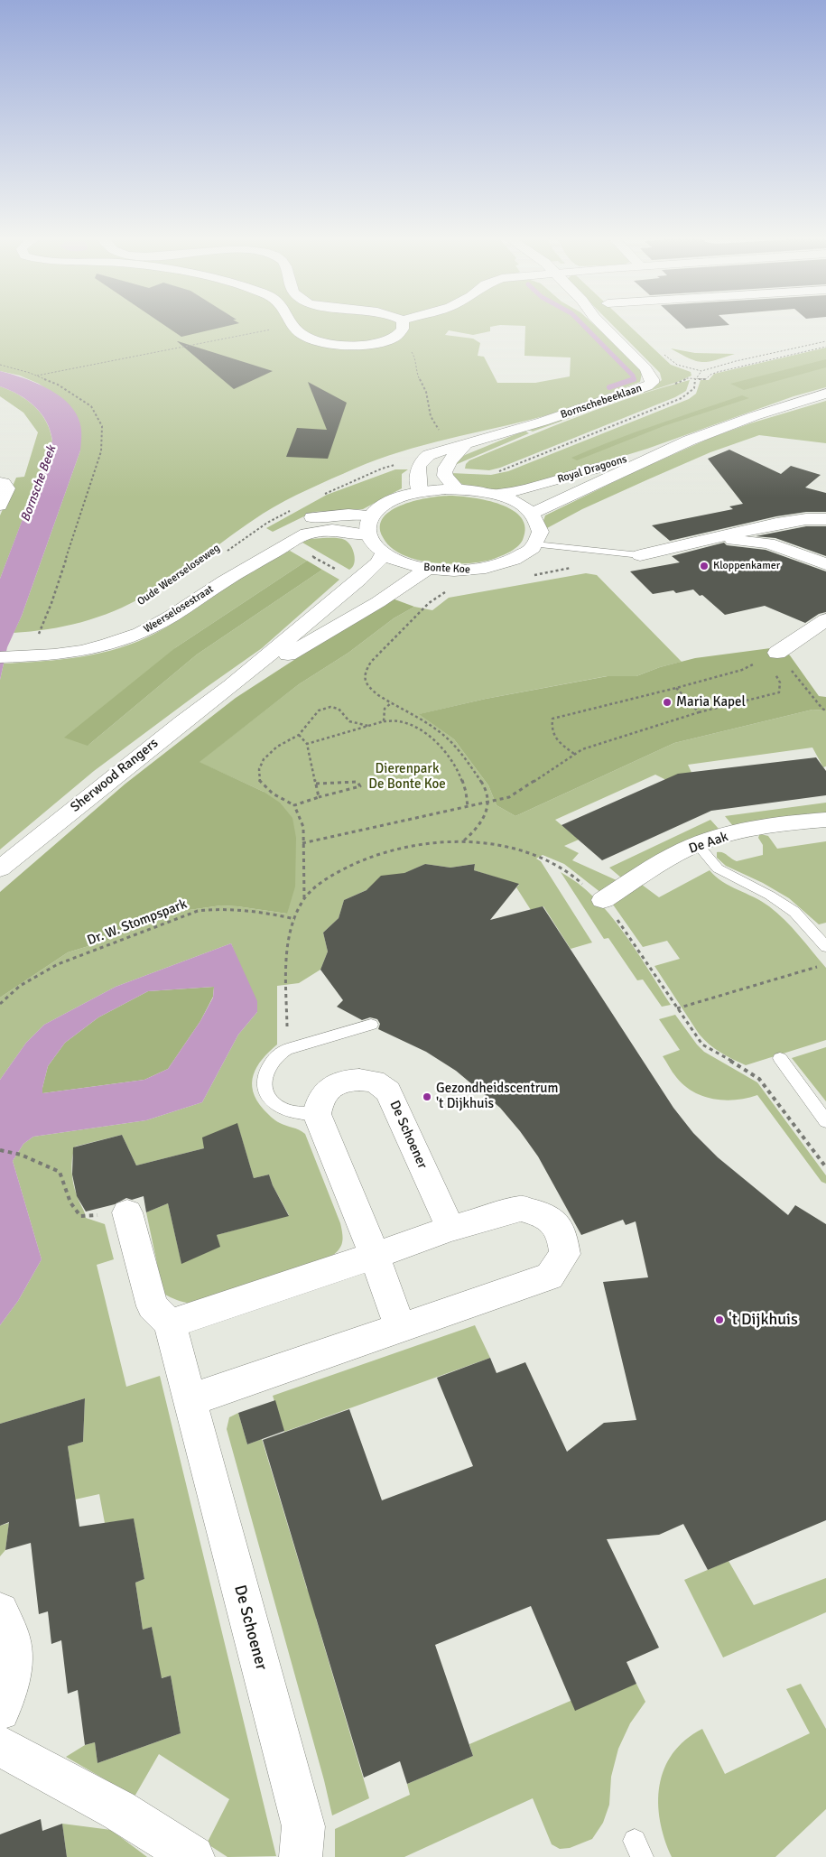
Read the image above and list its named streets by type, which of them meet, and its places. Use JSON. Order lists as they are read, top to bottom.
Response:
{
  "streets": {
    "street": [
      "Bornschebeeklaan",
      "Royal Dragoons",
      "Bonte Koe",
      "Weerselosestraat",
      "Sherwood Rangers",
      "De Aak",
      "De Schoener"
    ],
    "path": ["Oude Weerseloseweg", "Dr. W. Stompspark"]
  },
  "crossings": [
    ["Bonte Koe", "Weerselosestraat"],
    ["Bonte Koe", "Sherwood Rangers"]
  ],
  "water": ["Bornsche Beek"],
  "parks": ["Dierenpark De Bonte Koe"],
  "places": [
    "Kloppenkamer",
    "Maria Kapel",
    "Gezondheidscentrum 't Dijkhuis",
    "'t Dijkhuis"
  ]
}
